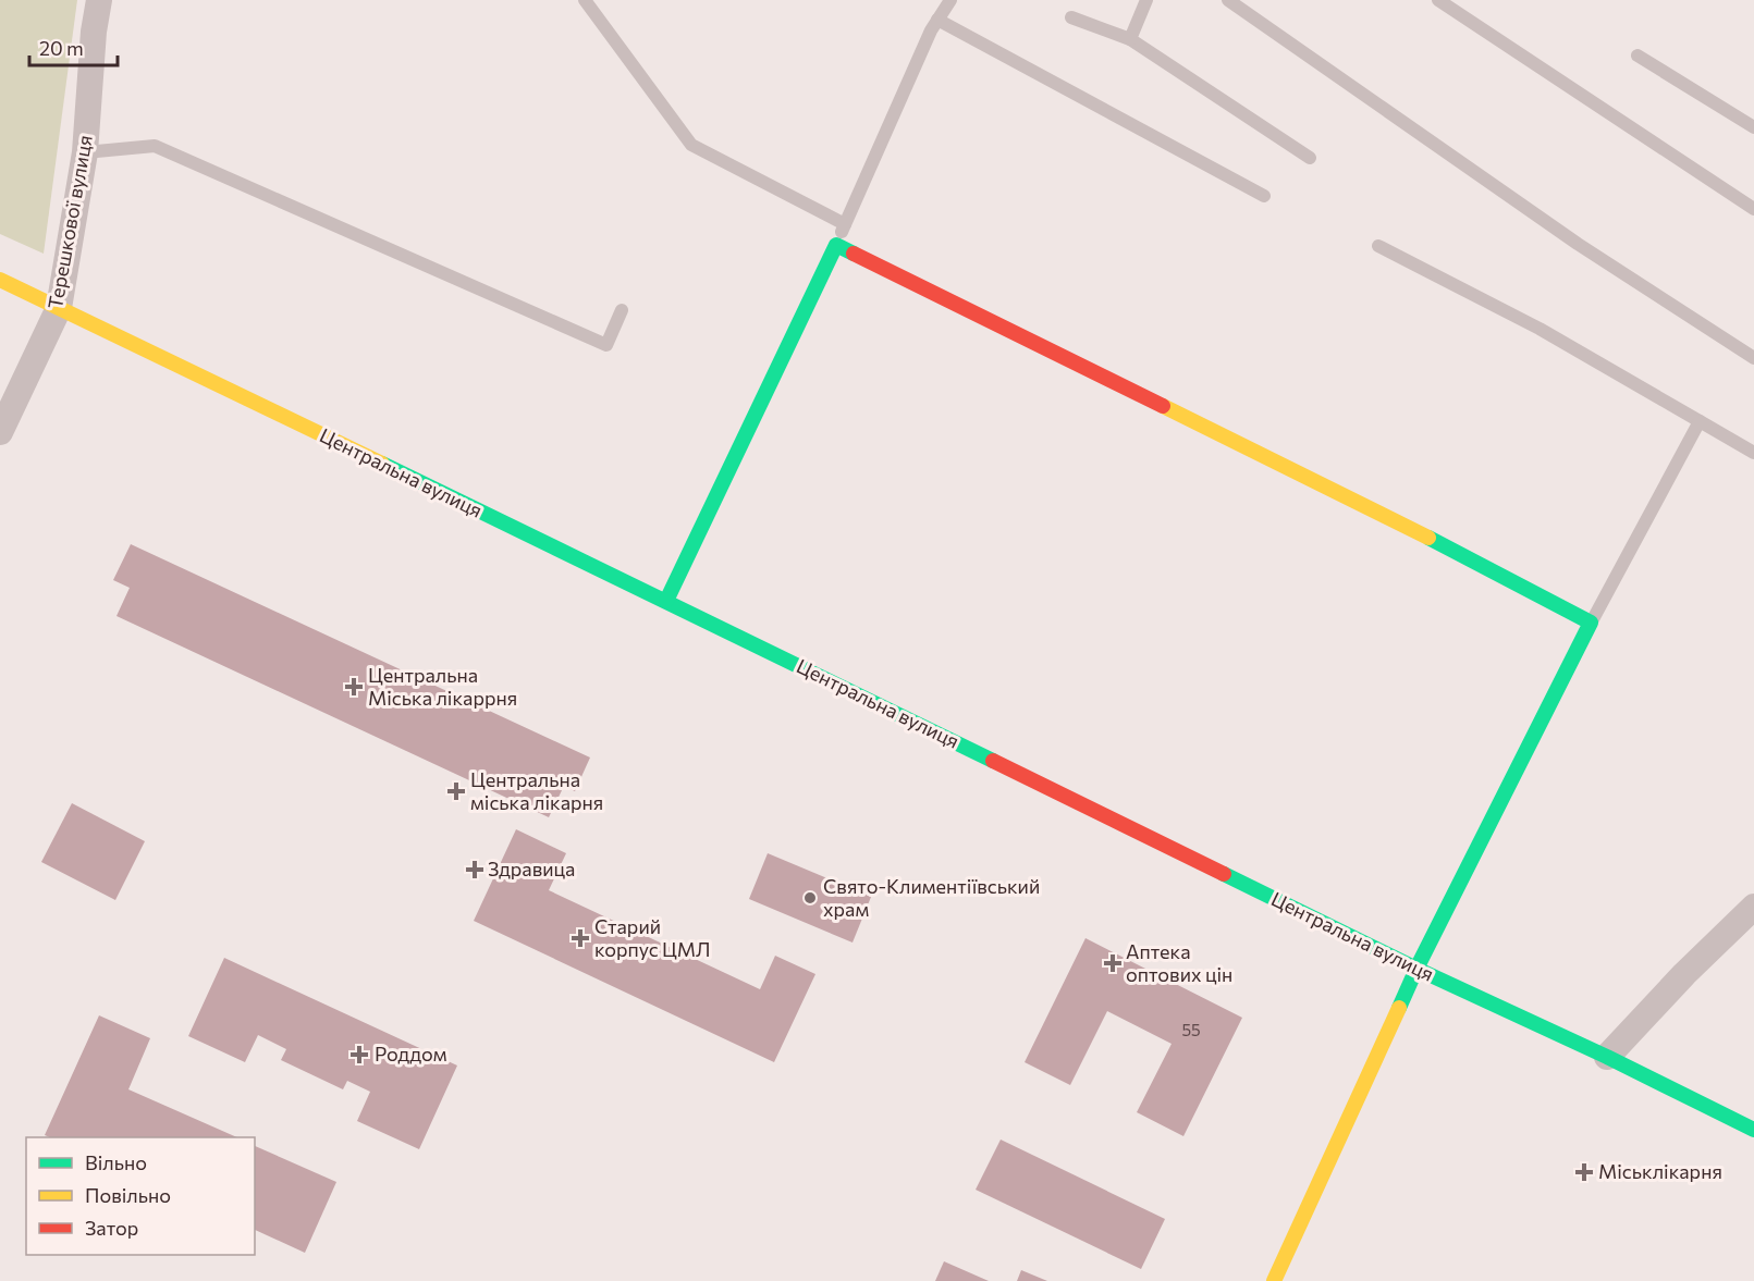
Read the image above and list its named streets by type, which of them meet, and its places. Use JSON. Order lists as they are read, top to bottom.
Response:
{
  "streets": {
    "street": ["Терешкової вулиця", "Центральна вулиця"]
  },
  "crossings": [
    ["Терешкової вулиця", "Центральна вулиця"]
  ],
  "places": {
    "health": [
      "Центральна Міська лікаррня",
      "Центральна міська лікарня",
      "Здравица",
      "Старий корпус ЦМЛ",
      "Аптека оптових цін",
      "Роддом",
      "Міськлікарня"
    ],
    "other": ["Свято-Климентіївський храм"]
  },
  "house_numbers": ["55"],
  "legend": ["Вільно", "Повільно", "Затор"],
  "scale_bar": "20 m"
}
